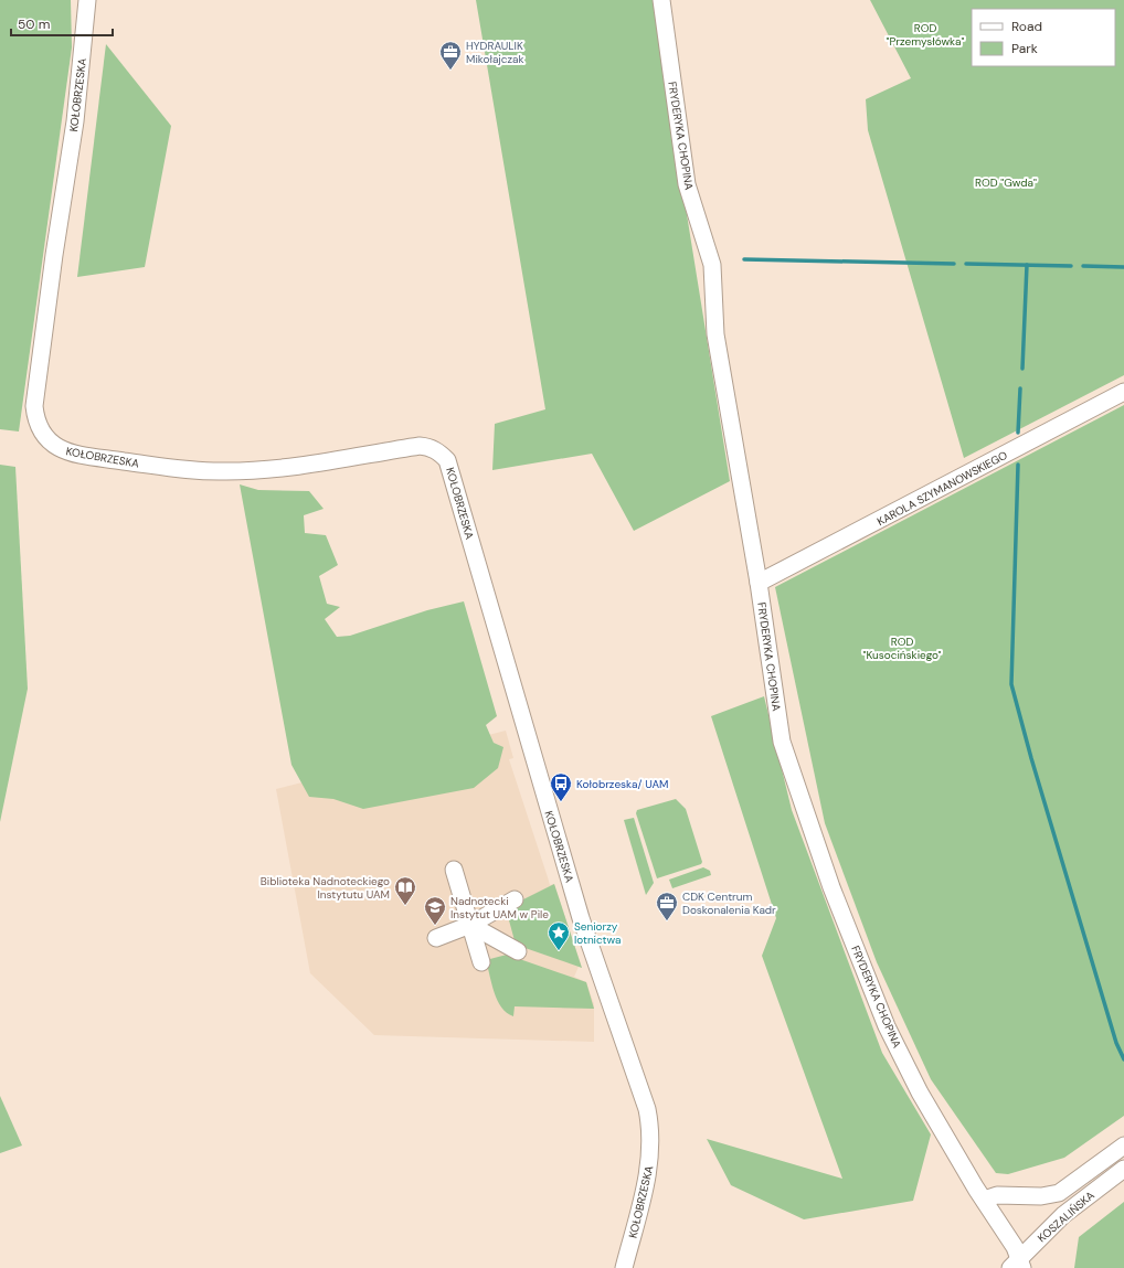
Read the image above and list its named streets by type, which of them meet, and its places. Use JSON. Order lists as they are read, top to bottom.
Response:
{
  "streets": {
    "street": [
      "KOŁOBRZESKA",
      "FRYDERYKA CHOPINA",
      "KAROLA SZYMANOWSKIEGO",
      "KOSZALIŃSKA"
    ]
  },
  "crossings": [
    ["FRYDERYKA CHOPINA", "KAROLA SZYMANOWSKIEGO"],
    ["FRYDERYKA CHOPINA", "KOSZALIŃSKA"]
  ],
  "parks": ["ROD \"Przemysłówka\"", "ROD \"Gwda\"", "ROD \"Kusocińskiego\""],
  "places": {
    "office": ["HYDRAULIK Mikołajczak", "CDK Centrum Doskonalenia Kadr"],
    "bus stop": ["Kołobrzeska/ UAM"],
    "library": ["Biblioteka Nadnoteckiego Instytutu UAM"],
    "school or university": ["Nadnotecki Instytut UAM w Pile"],
    "place": ["Seniorzy lotnictwa"]
  },
  "legend": ["Road", "Park"],
  "scale_bar": "50 m"
}
